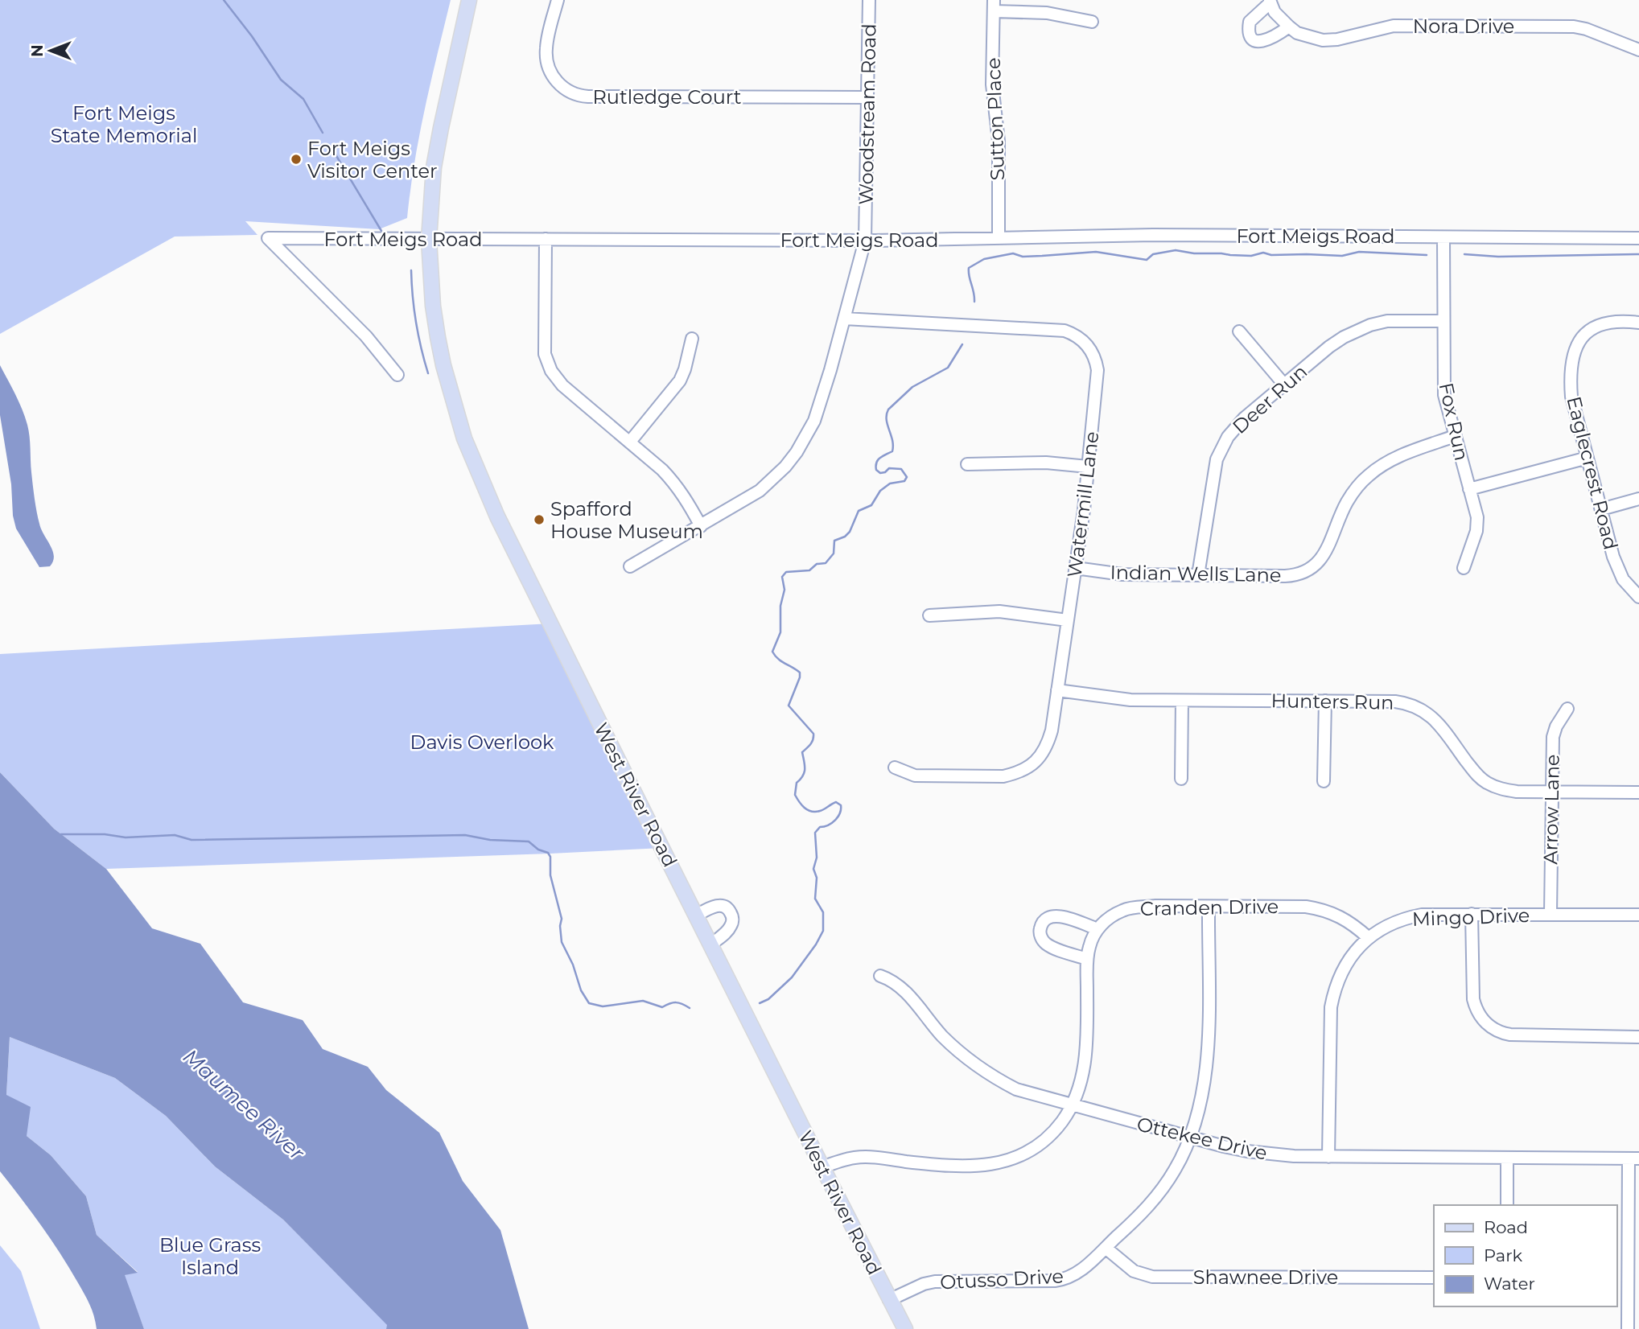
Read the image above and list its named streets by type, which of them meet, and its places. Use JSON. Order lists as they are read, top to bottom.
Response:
{
  "streets": {
    "main road": ["West River Road"],
    "street": [
      "Nora Drive",
      "Rutledge Court",
      "Woodstream Road",
      "Sutton Place",
      "Fort Meigs Road",
      "Deer Run",
      "Fox Run",
      "Eaglecrest Road",
      "Watermill Lane",
      "Indian Wells Lane",
      "Hunters Run",
      "Arrow Lane",
      "Cranden Drive",
      "Mingo Drive",
      "Ottekee Drive",
      "Shawnee Drive",
      "Otusso Drive"
    ]
  },
  "crossings": [
    ["Rutledge Court", "Woodstream Road"],
    ["Woodstream Road", "Fort Meigs Road"],
    ["Woodstream Road", "Watermill Lane"],
    ["Sutton Place", "Fort Meigs Road"],
    ["Fort Meigs Road", "Fox Run"],
    ["Fort Meigs Road", "West River Road"],
    ["Deer Run", "Fox Run"],
    ["Deer Run", "Indian Wells Lane"],
    ["Fox Run", "Indian Wells Lane"],
    ["Watermill Lane", "Indian Wells Lane"],
    ["Watermill Lane", "Hunters Run"],
    ["Hunters Run", "Arrow Lane"],
    ["West River Road", "Otusso Drive"],
    ["Arrow Lane", "Mingo Drive"],
    ["Cranden Drive", "Mingo Drive"],
    ["Cranden Drive", "Otusso Drive"],
    ["Mingo Drive", "Ottekee Drive"],
    ["Ottekee Drive", "Otusso Drive"],
    ["Shawnee Drive", "Otusso Drive"]
  ],
  "water": ["Maumee River"],
  "parks": ["Fort Meigs State Memorial", "Davis Overlook", "Blue Grass Island"],
  "places": ["Fort Meigs Visitor Center", "Spafford House Museum"],
  "legend": ["Road", "Park", "Water"],
  "north": "left"
}
